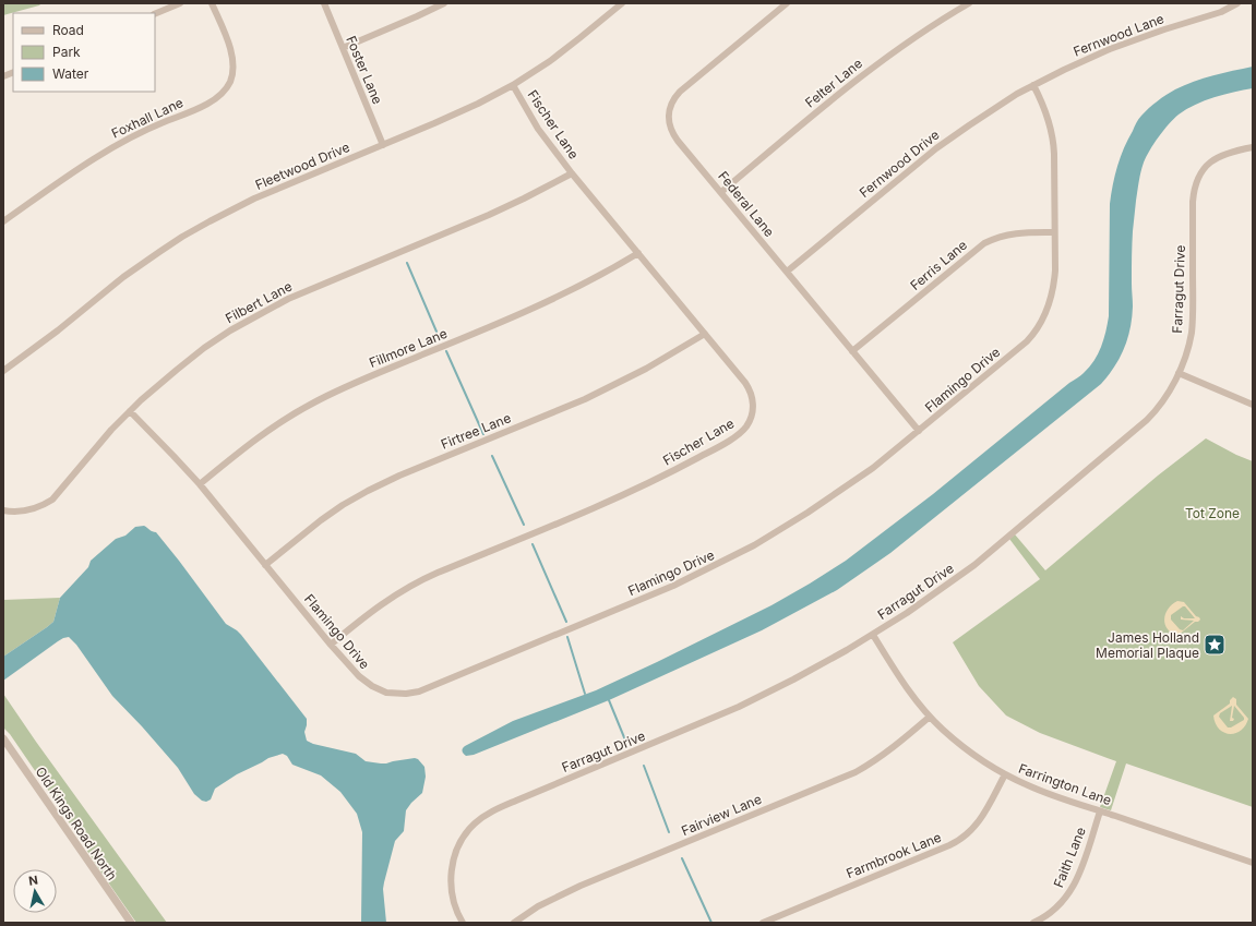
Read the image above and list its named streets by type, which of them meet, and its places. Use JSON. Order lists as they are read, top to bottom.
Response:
{
  "streets": {
    "street": [
      "Fernwood Lane",
      "Foster Lane",
      "Felter Lane",
      "Foxhall Lane",
      "Fischer Lane",
      "Fernwood Drive",
      "Fleetwood Drive",
      "Federal Lane",
      "Ferris Lane",
      "Farragut Drive",
      "Filbert Lane",
      "Fillmore Lane",
      "Flamingo Drive",
      "Firtree Lane",
      "Farrington Lane",
      "Fairview Lane",
      "Old Kings Road North",
      "Farmbrook Lane",
      "Faith Lane"
    ]
  },
  "crossings": [
    ["Fernwood Lane", "Fernwood Drive"],
    ["Fernwood Lane", "Flamingo Drive"],
    ["Foster Lane", "Fleetwood Drive"],
    ["Felter Lane", "Federal Lane"],
    ["Fischer Lane", "Fleetwood Drive"],
    ["Fischer Lane", "Filbert Lane"],
    ["Fischer Lane", "Fillmore Lane"],
    ["Fischer Lane", "Flamingo Drive"],
    ["Fischer Lane", "Firtree Lane"],
    ["Fernwood Drive", "Federal Lane"],
    ["Fernwood Drive", "Flamingo Drive"],
    ["Federal Lane", "Ferris Lane"],
    ["Federal Lane", "Flamingo Drive"],
    ["Ferris Lane", "Flamingo Drive"],
    ["Farragut Drive", "Farrington Lane"],
    ["Filbert Lane", "Flamingo Drive"],
    ["Fillmore Lane", "Flamingo Drive"],
    ["Flamingo Drive", "Firtree Lane"],
    ["Farrington Lane", "Fairview Lane"],
    ["Farrington Lane", "Farmbrook Lane"],
    ["Farrington Lane", "Faith Lane"]
  ],
  "parks": ["Tot Zone"],
  "places": {
    "place": ["James Holland Memorial Plaque"]
  },
  "legend": ["Road", "Park", "Water"],
  "north": "top"
}
